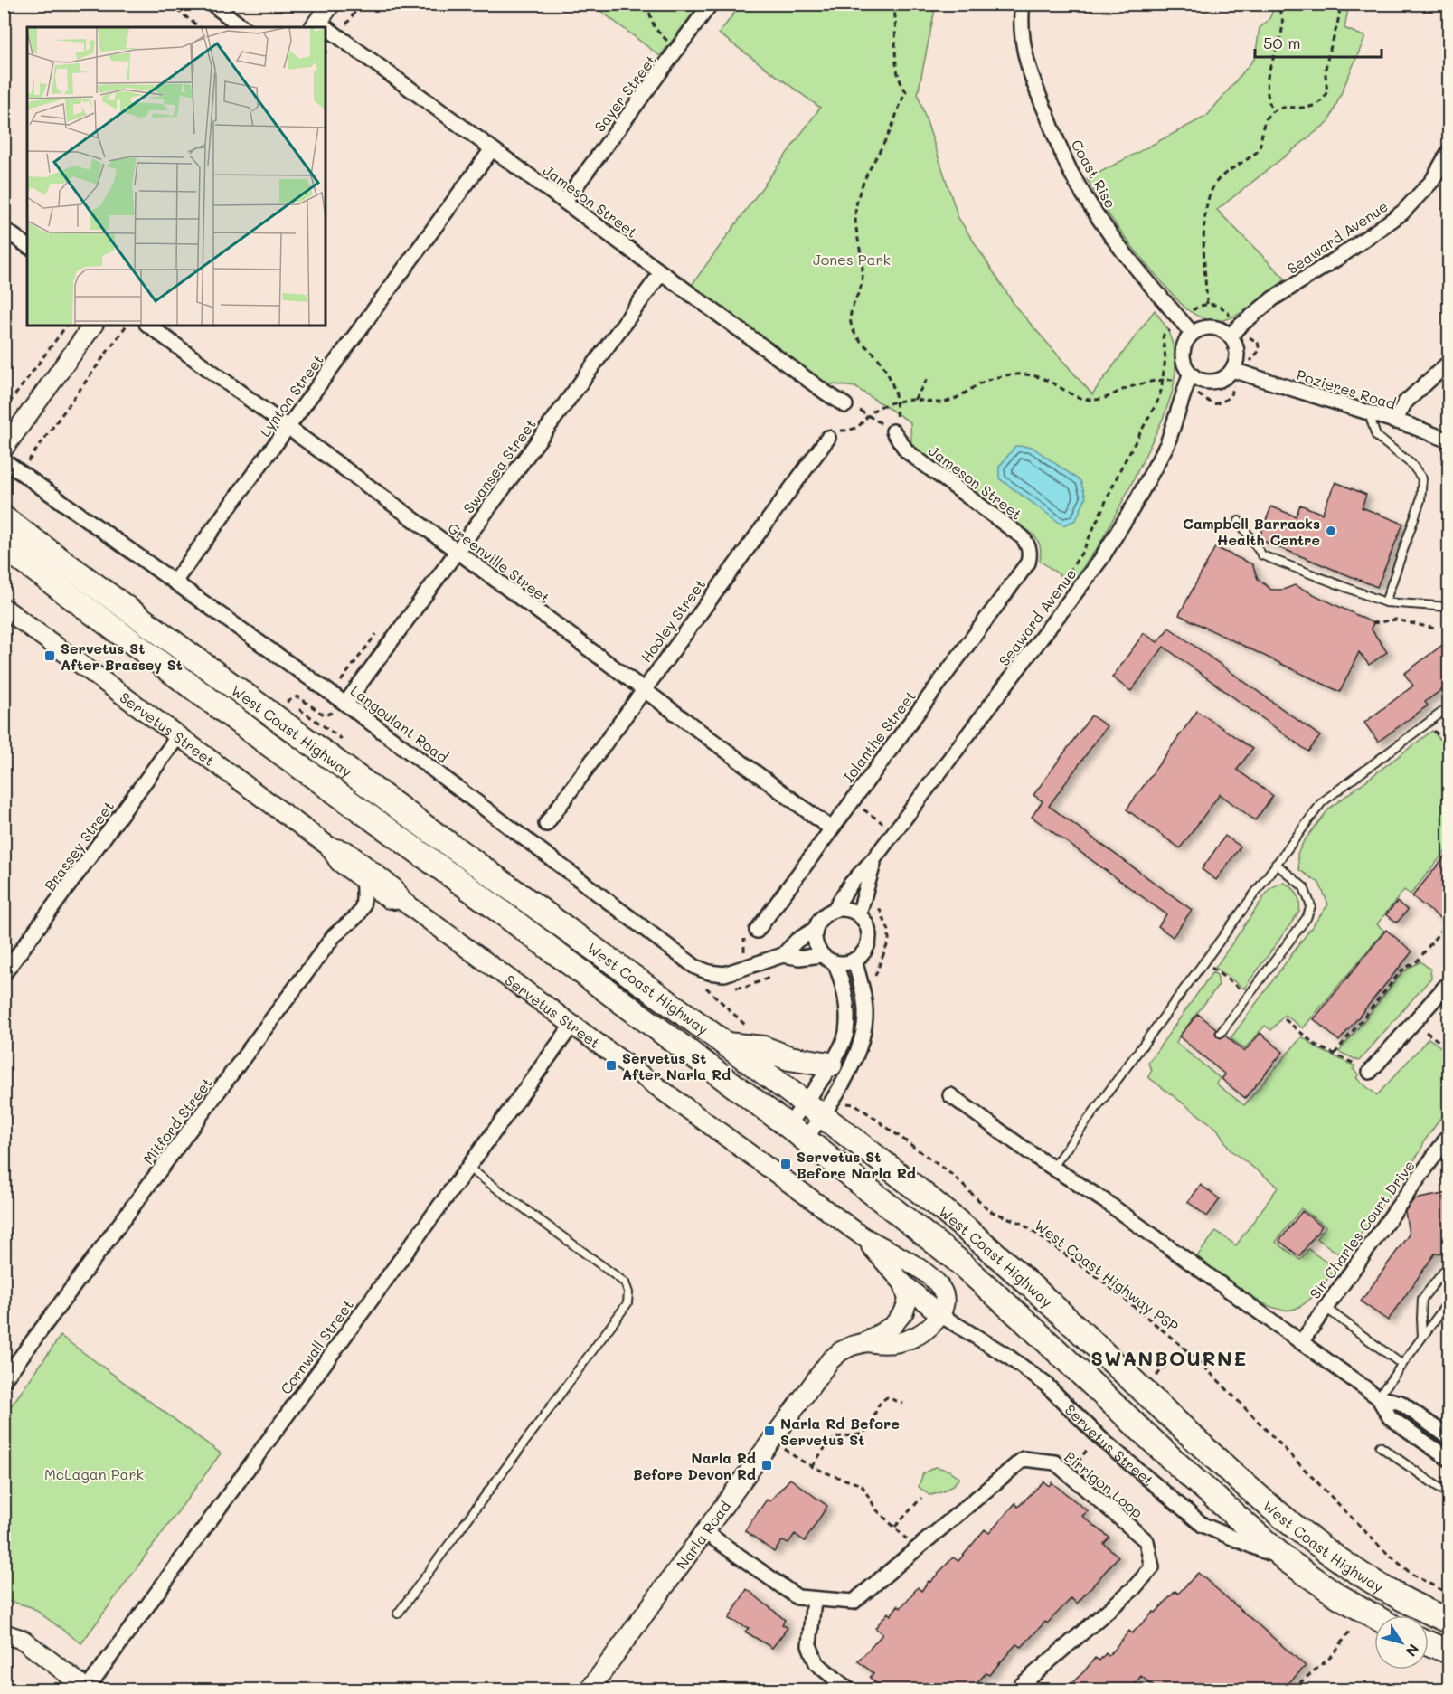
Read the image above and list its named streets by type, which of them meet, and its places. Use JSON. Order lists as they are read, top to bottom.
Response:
{
  "streets": {
    "highway": ["West Coast Highway"],
    "street": [
      "Sayer Street",
      "Coast Rise",
      "Jameson Street",
      "Seaward Avenue",
      "Pozieres Road",
      "Lynton Street",
      "Swansea Street",
      "Greenville Street",
      "Hooley Street",
      "Langoulant Road",
      "Servetus Street",
      "Iolanthe Street",
      "Brassey Street",
      "Mitford Street",
      "Sir Charles Court Drive",
      "Cornwall Street",
      "Birrigon Loop",
      "Narla Road"
    ],
    "path": ["West Coast Highway PSP"]
  },
  "crossings": [
    ["Sayer Street", "Jameson Street"],
    ["Coast Rise", "Seaward Avenue"],
    ["Coast Rise", "Pozieres Road"],
    ["Jameson Street", "Lynton Street"],
    ["Jameson Street", "Swansea Street"],
    ["Jameson Street", "Iolanthe Street"],
    ["Seaward Avenue", "Pozieres Road"],
    ["Seaward Avenue", "Langoulant Road"],
    ["Lynton Street", "Greenville Street"],
    ["Lynton Street", "Langoulant Road"],
    ["Swansea Street", "Greenville Street"],
    ["Swansea Street", "Langoulant Road"],
    ["Greenville Street", "Hooley Street"],
    ["Greenville Street", "Iolanthe Street"],
    ["Servetus Street", "West Coast Highway"],
    ["Servetus Street", "Brassey Street"],
    ["Servetus Street", "Mitford Street"],
    ["Servetus Street", "Cornwall Street"],
    ["Servetus Street", "Narla Road"],
    ["Birrigon Loop", "Narla Road"]
  ],
  "districts": ["SWANBOURNE"],
  "parks": ["Jones Park", "McLagan Park"],
  "places": {
    "other": ["Campbell Barracks Health Centre"],
    "transit": [
      "Servetus St After Brassey St",
      "Servetus St After Narla Rd",
      "Servetus St Before Narla Rd",
      "Narla Rd Before Servetus St",
      "Narla Rd Before Devon Rd"
    ]
  },
  "scale_bar": "50 m",
  "north": "bottom right"
}
